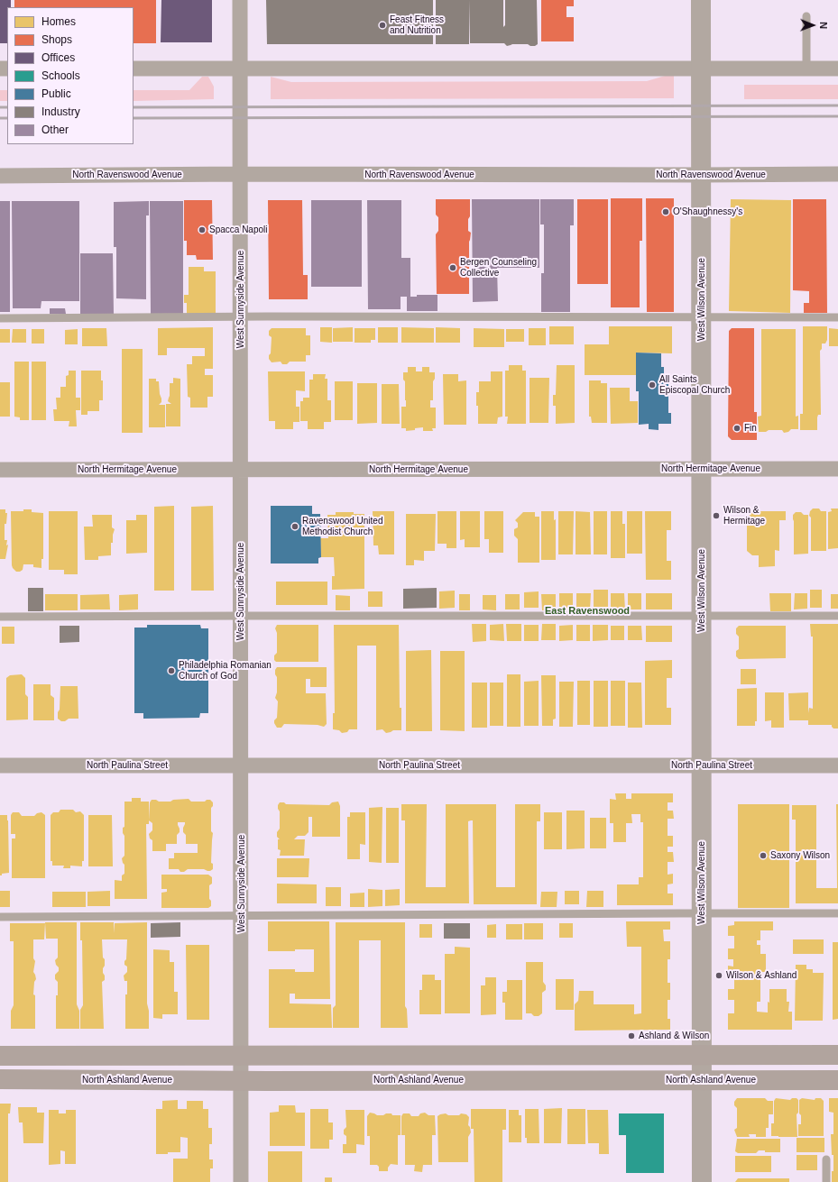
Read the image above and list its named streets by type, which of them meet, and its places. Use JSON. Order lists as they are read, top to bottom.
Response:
{
  "streets": {
    "main road": ["North Ashland Avenue"],
    "street": [
      "North Ravenswood Avenue",
      "West Sunnyside Avenue",
      "West Wilson Avenue",
      "North Hermitage Avenue",
      "North Paulina Street"
    ]
  },
  "crossings": [
    ["North Ravenswood Avenue", "West Sunnyside Avenue"],
    ["North Ravenswood Avenue", "West Wilson Avenue"],
    ["West Sunnyside Avenue", "North Hermitage Avenue"],
    ["West Sunnyside Avenue", "North Paulina Street"],
    ["West Sunnyside Avenue", "North Ashland Avenue"],
    ["West Wilson Avenue", "North Hermitage Avenue"],
    ["West Wilson Avenue", "North Paulina Street"],
    ["West Wilson Avenue", "North Ashland Avenue"]
  ],
  "districts": ["East Ravenswood"],
  "places": [
    "Feast Fitness and Nutrition",
    "O'Shaughnessy's",
    "Spacca Napoli",
    "Bergen Counseling Collective",
    "All Saints Episcopal Church",
    "Fin",
    "Wilson & Hermitage",
    "Ravenswood United Methodist Church",
    "Philadelphia Romanian Church of God",
    "Saxony Wilson",
    "Wilson & Ashland",
    "Ashland & Wilson"
  ],
  "legend": [
    "Homes",
    "Shops",
    "Offices",
    "Schools",
    "Public",
    "Industry",
    "Other"
  ],
  "north": "right"
}
